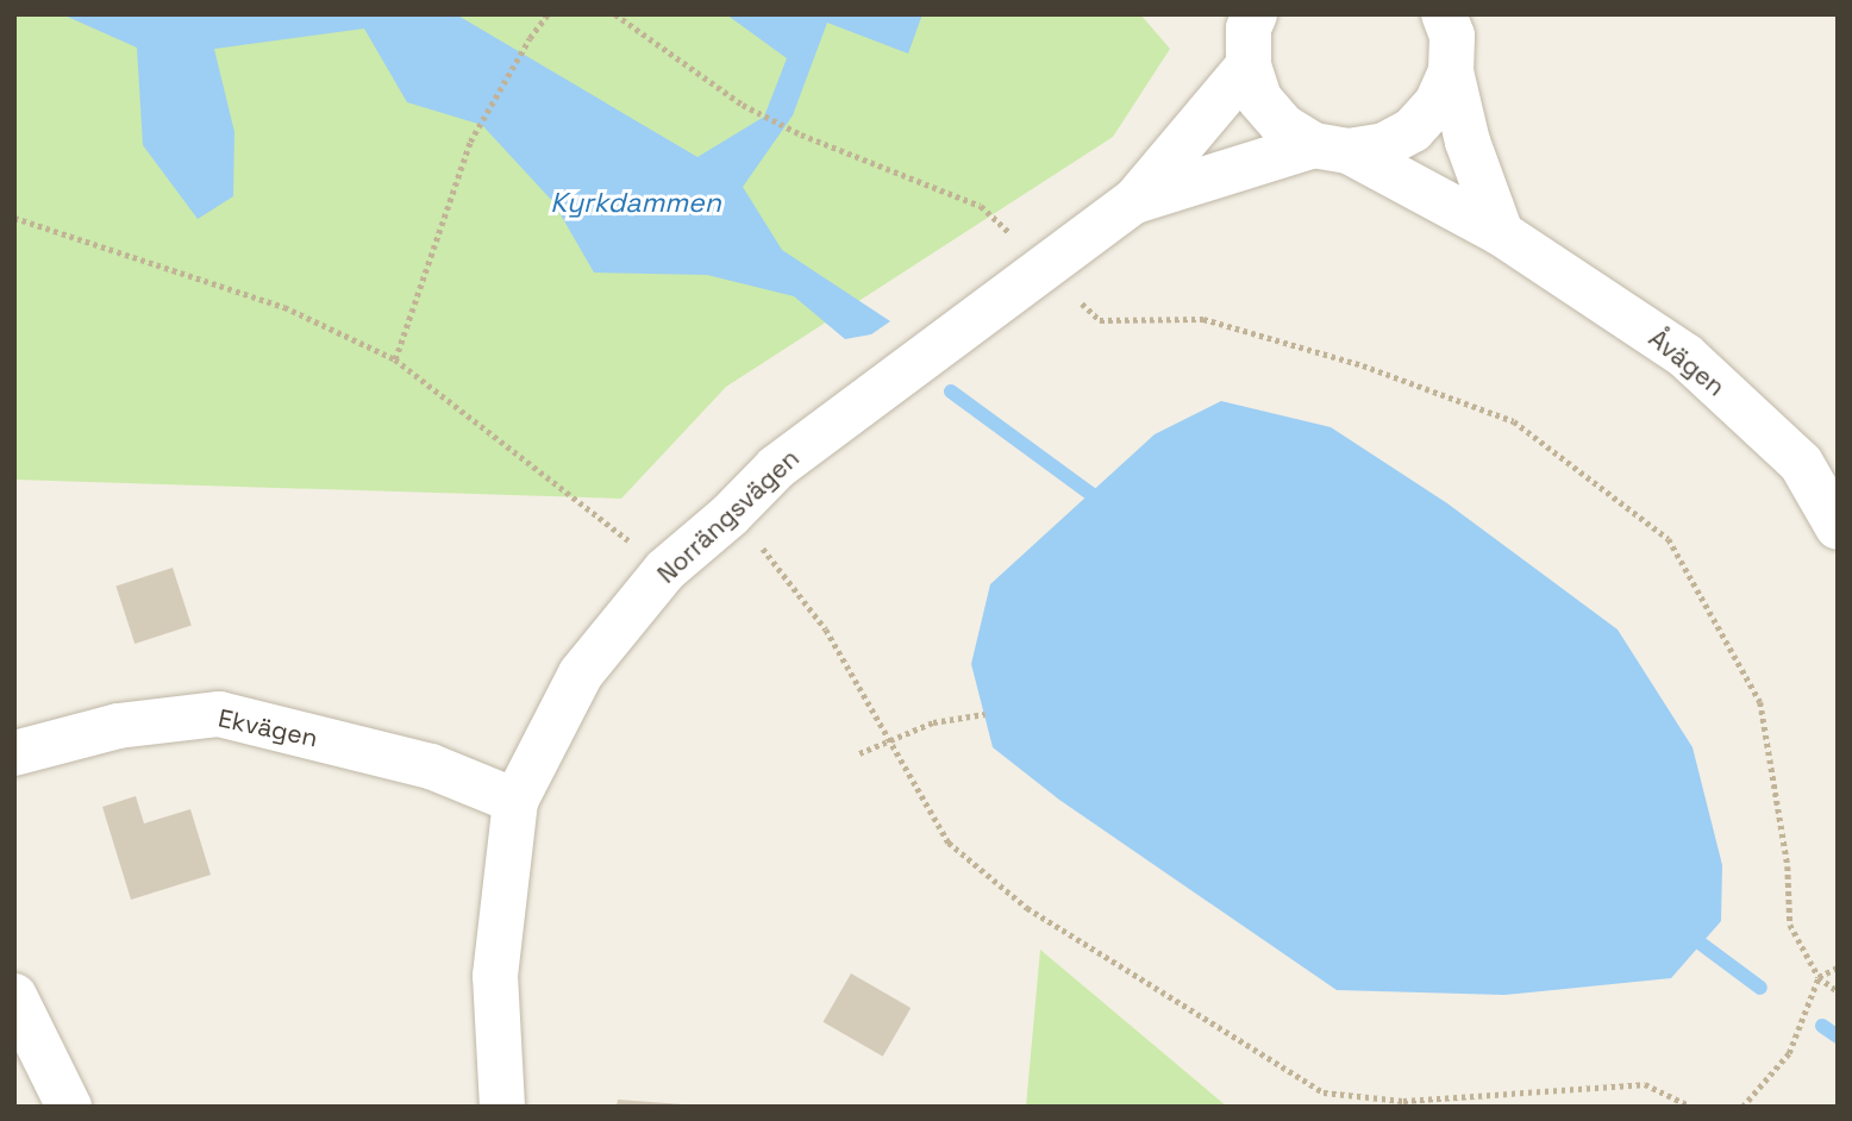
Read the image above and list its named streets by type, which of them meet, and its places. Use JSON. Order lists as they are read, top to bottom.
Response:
{
  "streets": {
    "street": ["Åvägen", "Norrängsvägen", "Ekvägen"]
  },
  "crossings": [
    ["Åvägen", "Norrängsvägen"],
    ["Norrängsvägen", "Ekvägen"]
  ],
  "water": ["Kyrkdammen"]
}
